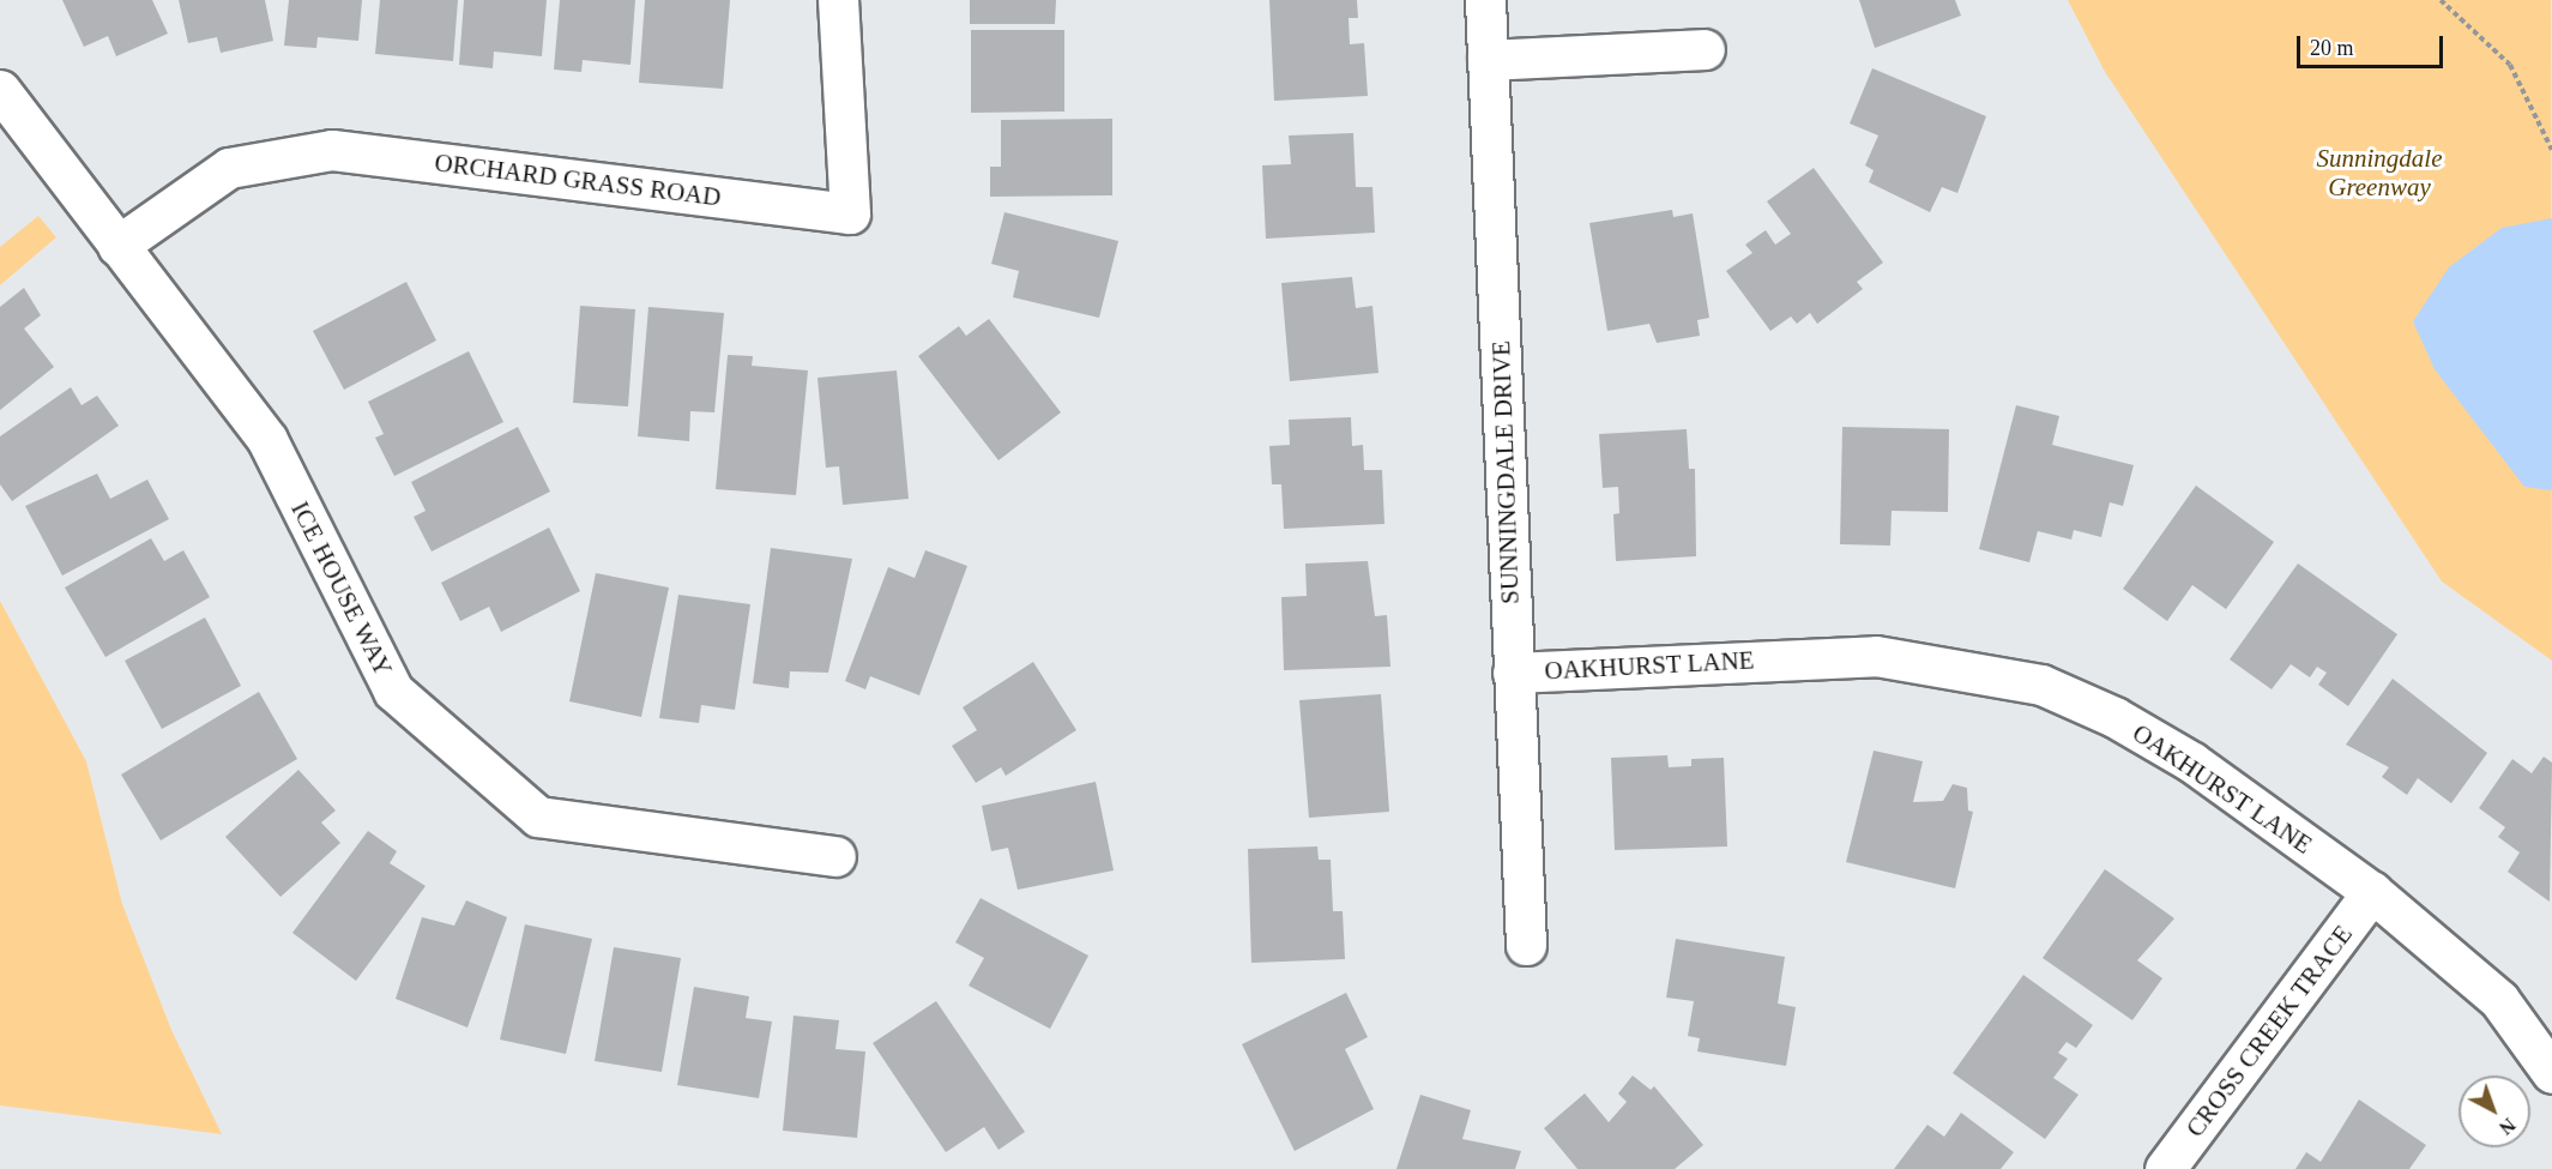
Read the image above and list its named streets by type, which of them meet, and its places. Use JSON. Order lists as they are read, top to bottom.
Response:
{
  "streets": {
    "street": [
      "ORCHARD GRASS ROAD",
      "SUNNINGDALE DRIVE",
      "ICE HOUSE WAY",
      "OAKHURST LANE",
      "CROSS CREEK TRACE"
    ]
  },
  "crossings": [
    ["ORCHARD GRASS ROAD", "ICE HOUSE WAY"],
    ["SUNNINGDALE DRIVE", "OAKHURST LANE"],
    ["OAKHURST LANE", "CROSS CREEK TRACE"]
  ],
  "parks": ["Sunningdale Greenway"],
  "scale_bar": "20 m",
  "north": "bottom right"
}
